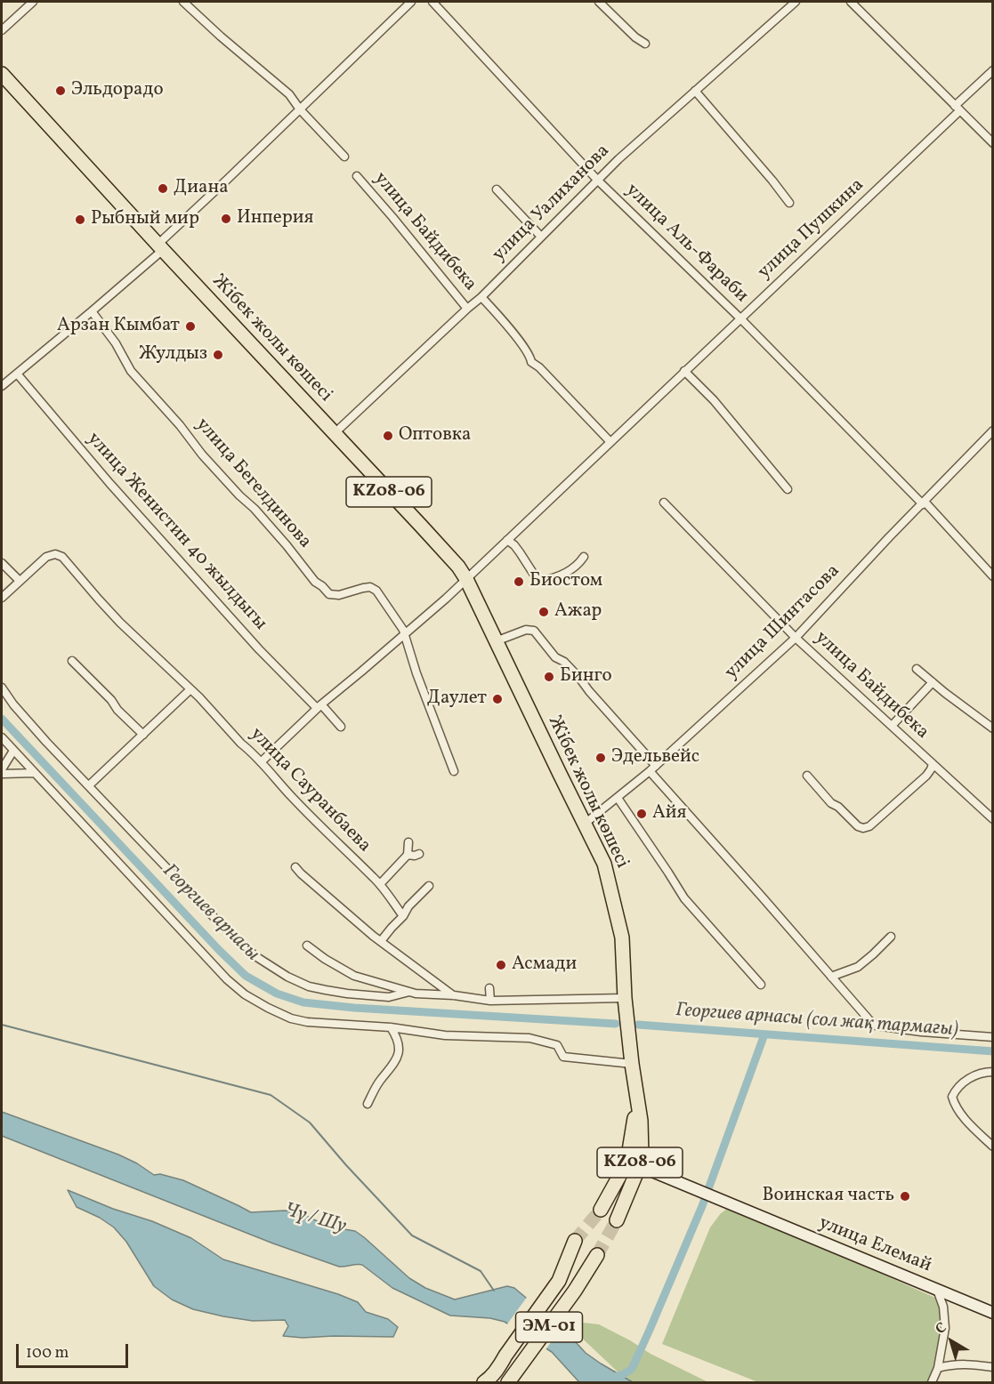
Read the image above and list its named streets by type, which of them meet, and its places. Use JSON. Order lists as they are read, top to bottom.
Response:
{
  "streets": {
    "highway": ["Жібек жолы көшесі", "KZ08-06", "ЭМ-01"],
    "street": [
      "улица Уалиханова",
      "улица Пушкина",
      "улица Байдибека",
      "улица Аль-Фараби",
      "улица Бегелдинова",
      "улица Женистин 40 жылдыгы",
      "улица Шинтасова",
      "улица Сауранбаева",
      "улица Елемай"
    ]
  },
  "crossings": [
    ["улица Уалиханова", "улица Байдибека"],
    ["улица Уалиханова", "улица Аль-Фараби"],
    ["улица Уалиханова", "Жібек жолы көшесі"],
    ["улица Пушкина", "улица Байдибека"],
    ["улица Пушкина", "улица Аль-Фараби"],
    ["улица Пушкина", "Жібек жолы көшесі"],
    ["улица Пушкина", "улица Бегелдинова"],
    ["улица Пушкина", "улица Женистин 40 жылдыгы"],
    ["улица Пушкина", "улица Сауранбаева"],
    ["улица Байдибека", "улица Шинтасова"],
    ["улица Аль-Фараби", "улица Шинтасова"],
    ["Жібек жолы көшесі", "KZ08-06"],
    ["Жібек жолы көшесі", "улица Шинтасова"],
    ["KZ08-06", "улица Елемай"]
  ],
  "water": ["Георгиев арнасы", "Георгиев арнасы (сол жақ тармағы)", "Чү / Шу"],
  "places": [
    "Эльдорадо",
    "Диана",
    "Инперия",
    "Рыбный мир",
    "Арзан Кымбат",
    "Жулдыз",
    "Оптовка",
    "Биостом",
    "Ажар",
    "Бинго",
    "Даулет",
    "Эдельвейс",
    "Айя",
    "Асмади",
    "Воинская часть"
  ],
  "scale_bar": "100 m",
  "north": "top left"
}
